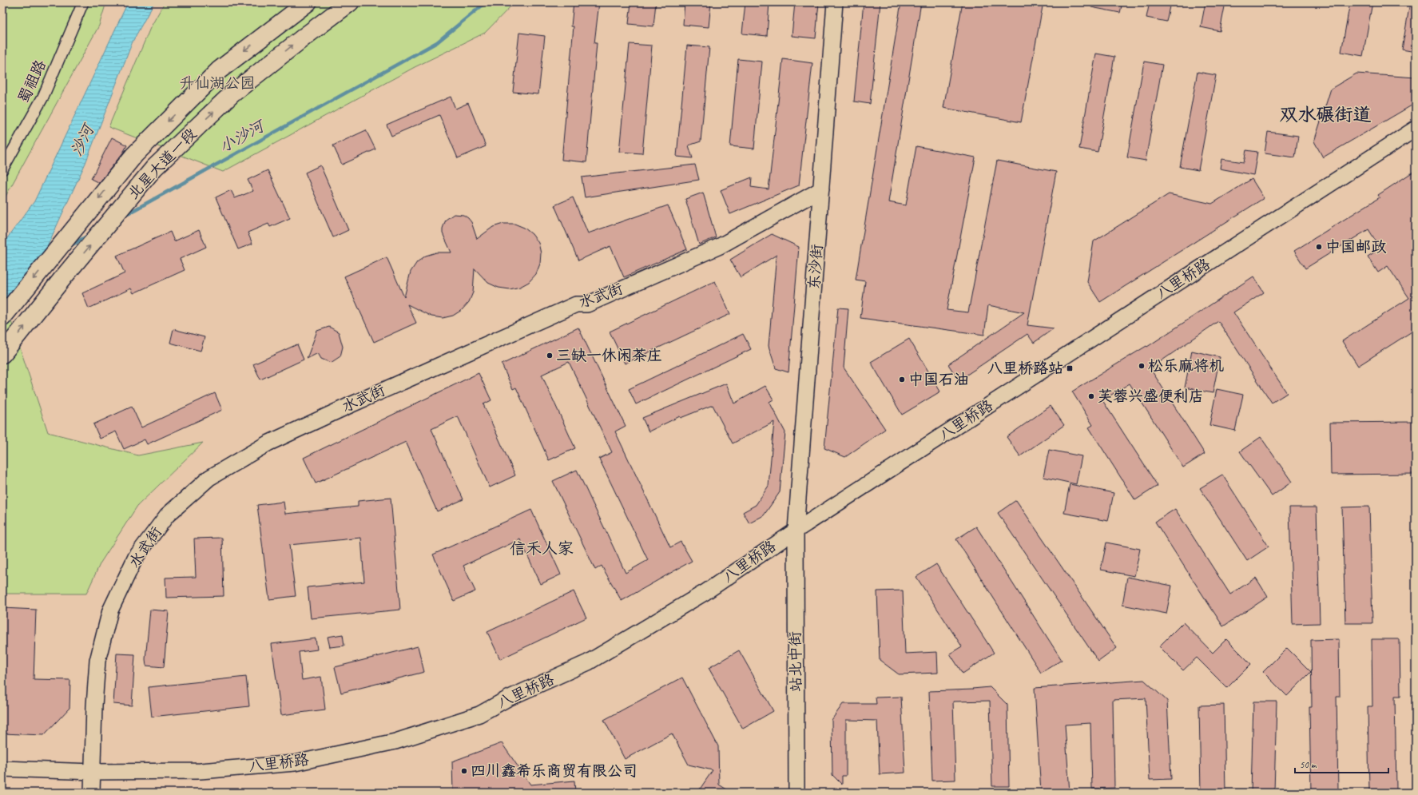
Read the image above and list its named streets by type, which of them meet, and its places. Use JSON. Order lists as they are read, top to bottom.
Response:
{
  "streets": {
    "highway": ["北星大道一段"],
    "street": [
      "蜀祖路",
      "东沙街",
      "八里桥路",
      "水武街",
      "站北中街"
    ]
  },
  "crossings": [
    ["东沙街", "八里桥路"],
    ["东沙街", "水武街"],
    ["东沙街", "站北中街"],
    ["八里桥路", "水武街"],
    ["八里桥路", "站北中街"]
  ],
  "districts": ["双水碾街道", "信禾人家"],
  "water": ["小沙河", "沙河"],
  "parks": ["升仙湖公园"],
  "places": {
    "other": [
      "中国邮政",
      "三缺一休闲茶庄",
      "松乐麻将机",
      "中国石油",
      "芙蓉兴盛便利店",
      "四川鑫希乐商贸有限公司"
    ],
    "transit": ["八里桥路站"]
  },
  "scale_bar": "50 m"
}
